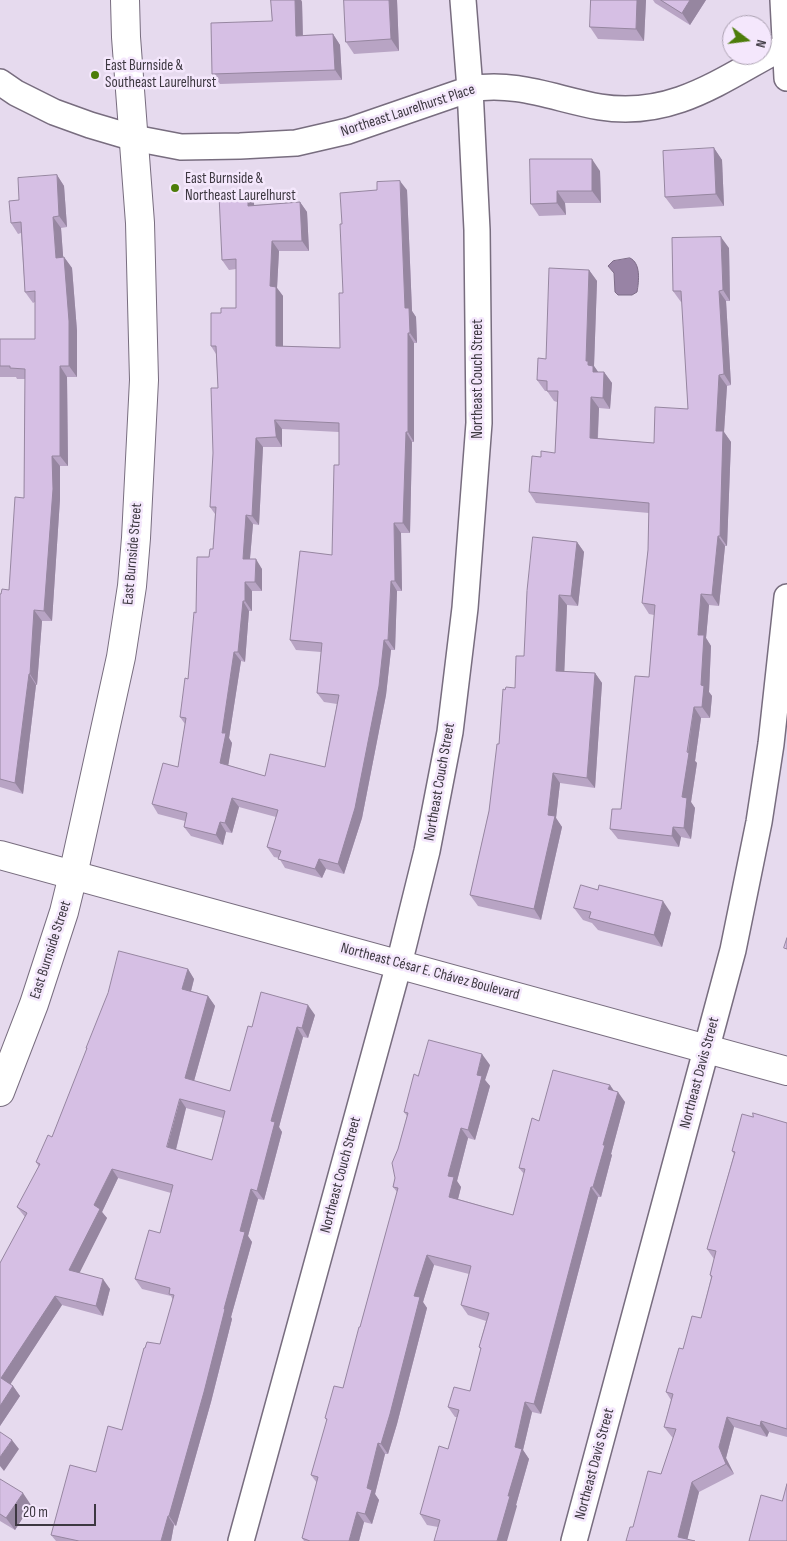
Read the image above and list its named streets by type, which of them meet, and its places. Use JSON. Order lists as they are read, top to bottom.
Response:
{
  "streets": {
    "main road": ["East Burnside Street", "Northeast César E. Chávez Boulevard"],
    "street": ["Northeast Laurelhurst Place", "Northeast Couch Street", "Northeast Davis Street"]
  },
  "crossings": [
    ["Northeast Laurelhurst Place", "Northeast Couch Street"],
    ["Northeast Laurelhurst Place", "East Burnside Street"],
    ["Northeast Couch Street", "Northeast César E. Chávez Boulevard"],
    ["East Burnside Street", "Northeast César E. Chávez Boulevard"],
    ["Northeast César E. Chávez Boulevard", "Northeast Davis Street"]
  ],
  "places": ["East Burnside & Southeast Laurelhurst", "East Burnside & Northeast Laurelhurst"],
  "scale_bar": "20 m",
  "north": "right"
}
